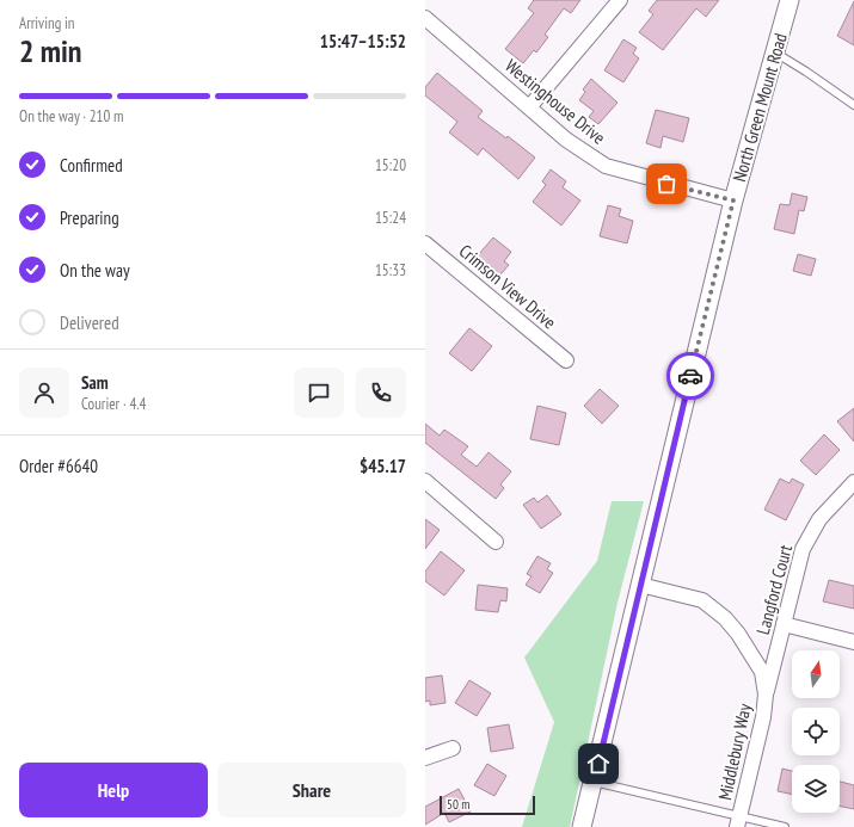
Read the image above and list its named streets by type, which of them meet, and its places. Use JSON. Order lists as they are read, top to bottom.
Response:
{
  "streets": {
    "street": [
      "Westinghouse Drive",
      "North Green Mount Road",
      "Crimson View Drive",
      "Langford Court",
      "Middlebury Way"
    ]
  },
  "crossings": [
    ["Westinghouse Drive", "North Green Mount Road"],
    ["North Green Mount Road", "Middlebury Way"],
    ["Langford Court", "Middlebury Way"]
  ],
  "scale_bar": "50 m",
  "north": "top",
  "page": {
    "heading": ["2 min", "Arriving in", "15:47–15:52"],
    "panel": [
      "Sam",
      "Courier · 4.4",
      "Order #6640",
      "$45.17"
    ],
    "bar": "On the way · 210 m",
    "list": [
      ["Confirmed", "15:20"],
      ["Preparing", "15:24"],
      ["On the way", "15:33"],
      "Delivered"
    ],
    "buttons": ["Help", "Share"],
    "scale": "50 m"
  }
}
